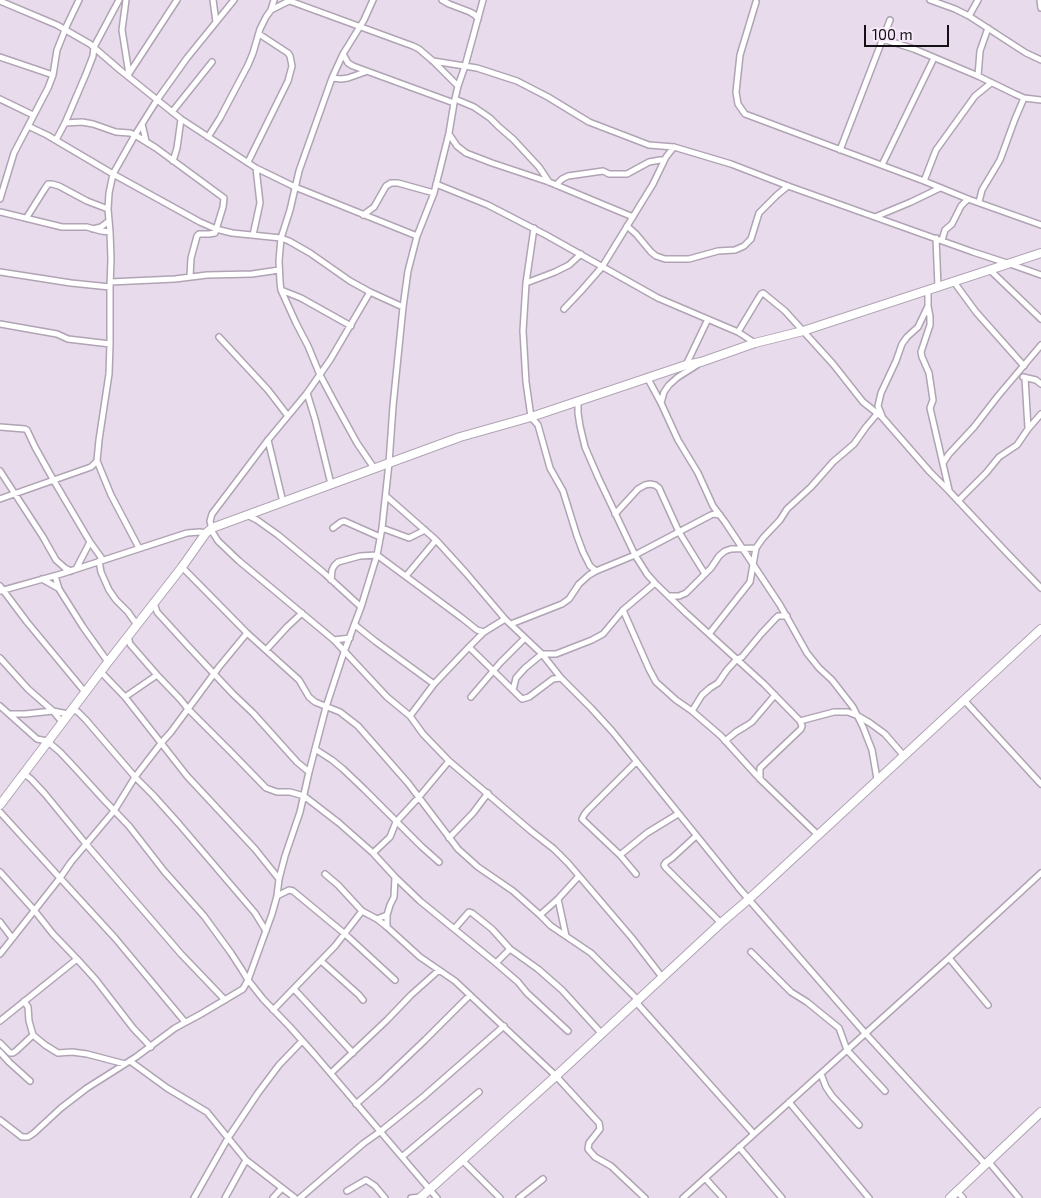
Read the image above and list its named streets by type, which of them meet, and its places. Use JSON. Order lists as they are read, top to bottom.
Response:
{
  "scale_bar": "100 m"
}
